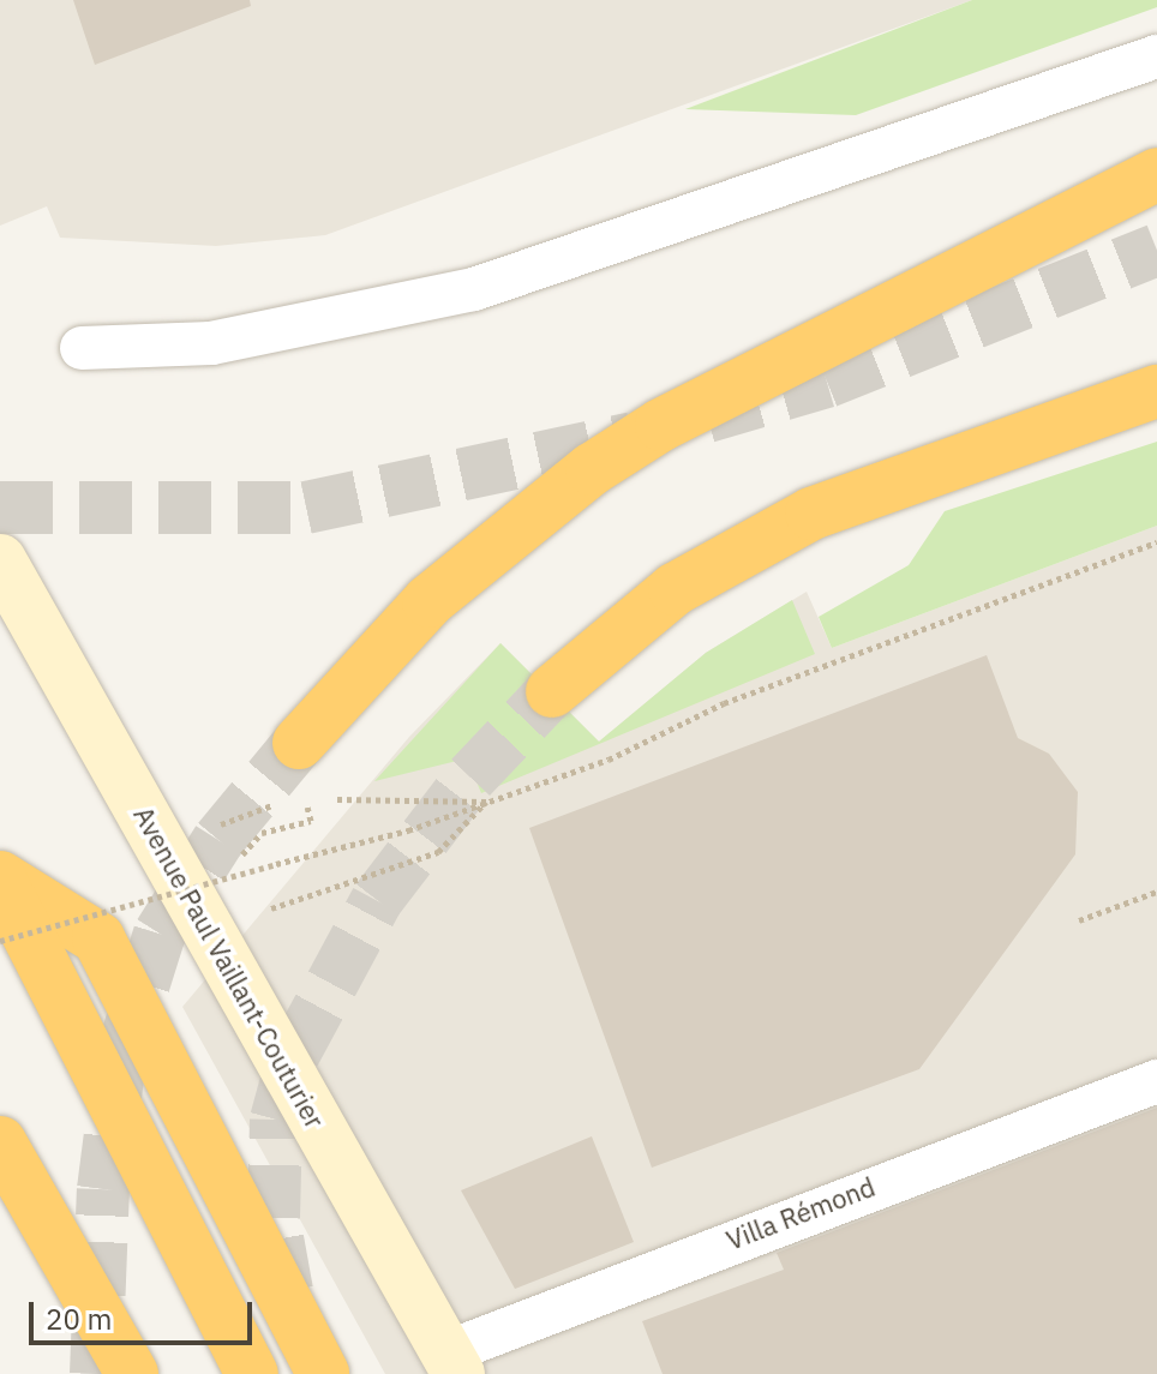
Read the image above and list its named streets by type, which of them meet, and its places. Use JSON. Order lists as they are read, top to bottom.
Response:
{
  "streets": {
    "main road": ["Avenue Paul Vaillant-Couturier"],
    "lane": ["Villa Rémond"]
  },
  "crossings": [
    ["Avenue Paul Vaillant-Couturier", "Villa Rémond"]
  ],
  "scale_bar": "20 m"
}
